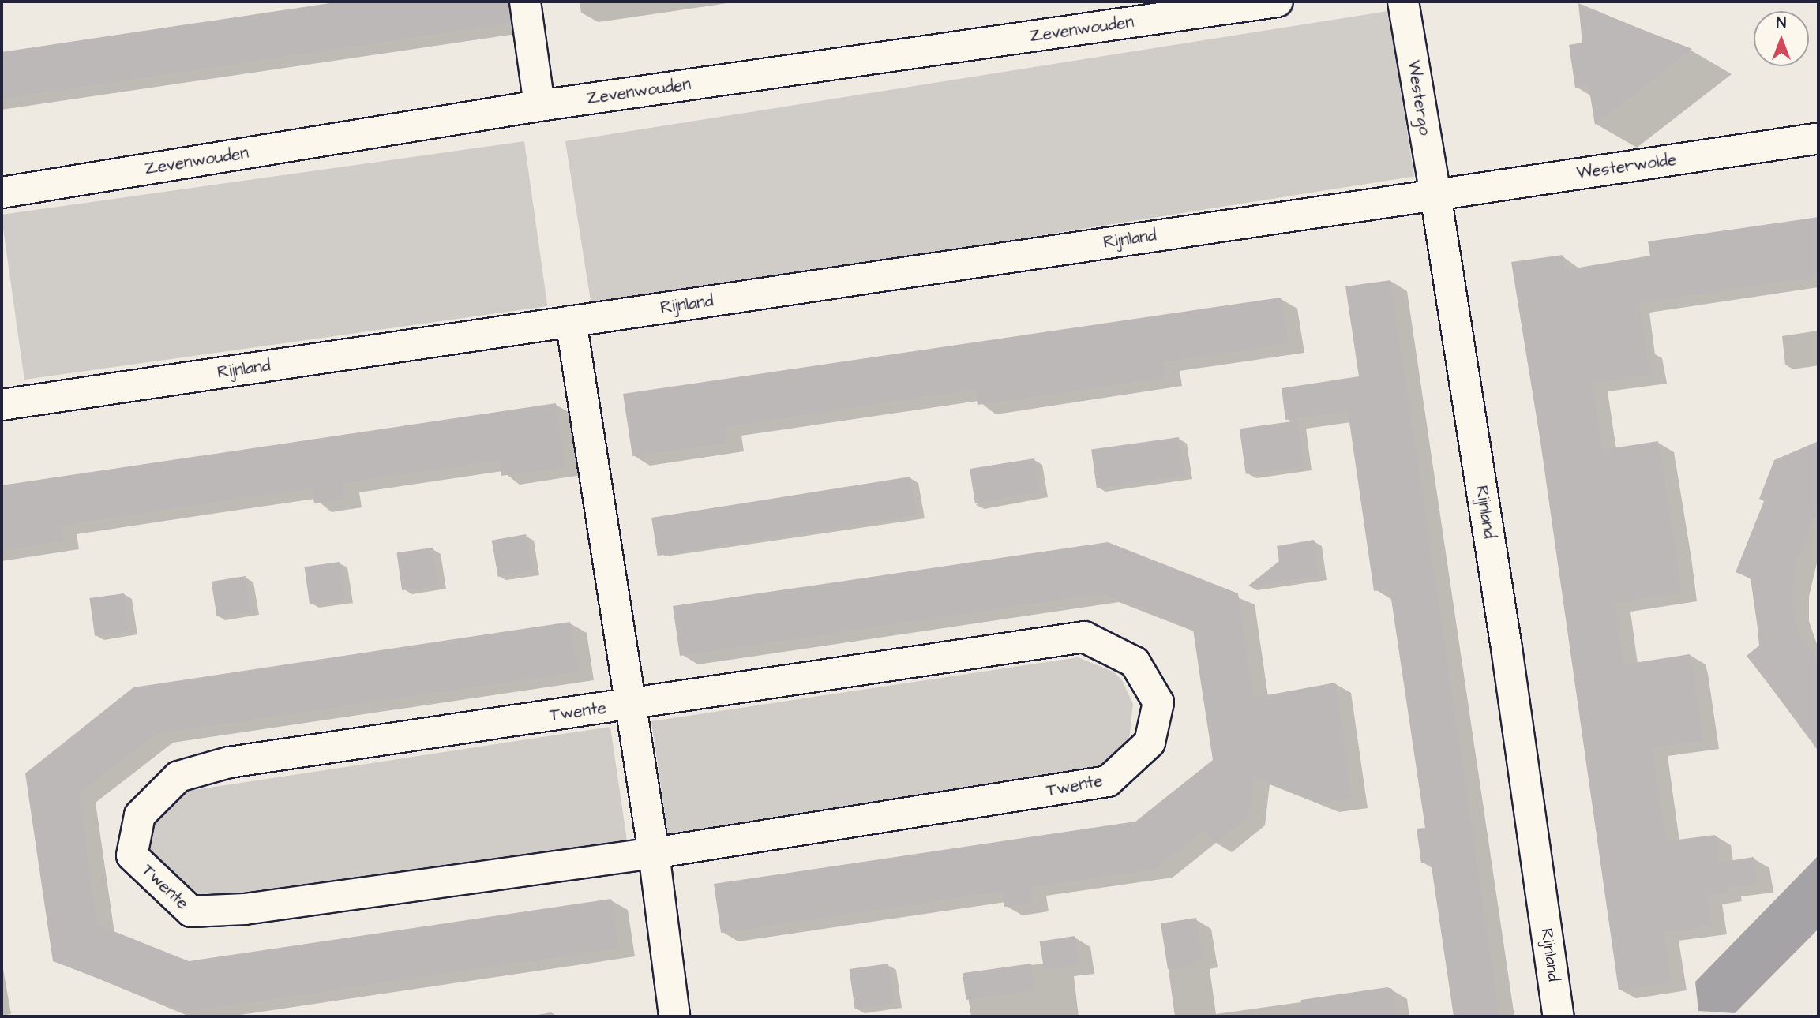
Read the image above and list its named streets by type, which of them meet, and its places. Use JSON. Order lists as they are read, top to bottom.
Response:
{
  "streets": {
    "street": [
      "Zevenwouden",
      "Westergo",
      "Westerwolde",
      "Rijnland",
      "Twente"
    ]
  },
  "crossings": [
    ["Westergo", "Westerwolde"],
    ["Westergo", "Rijnland"],
    ["Westerwolde", "Rijnland"]
  ],
  "north": "top"
}
